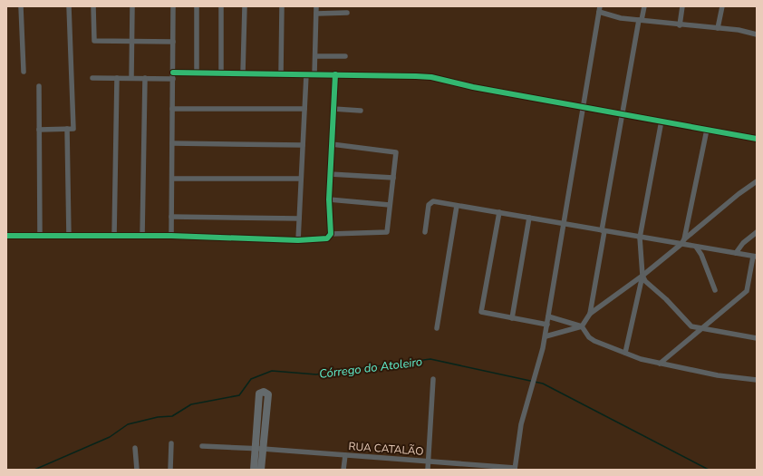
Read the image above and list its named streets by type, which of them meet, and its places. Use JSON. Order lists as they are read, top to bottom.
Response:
{
  "streets": {
    "street": ["RUA CATALÃO"]
  },
  "water": ["Córrego do Atoleiro"]
}
